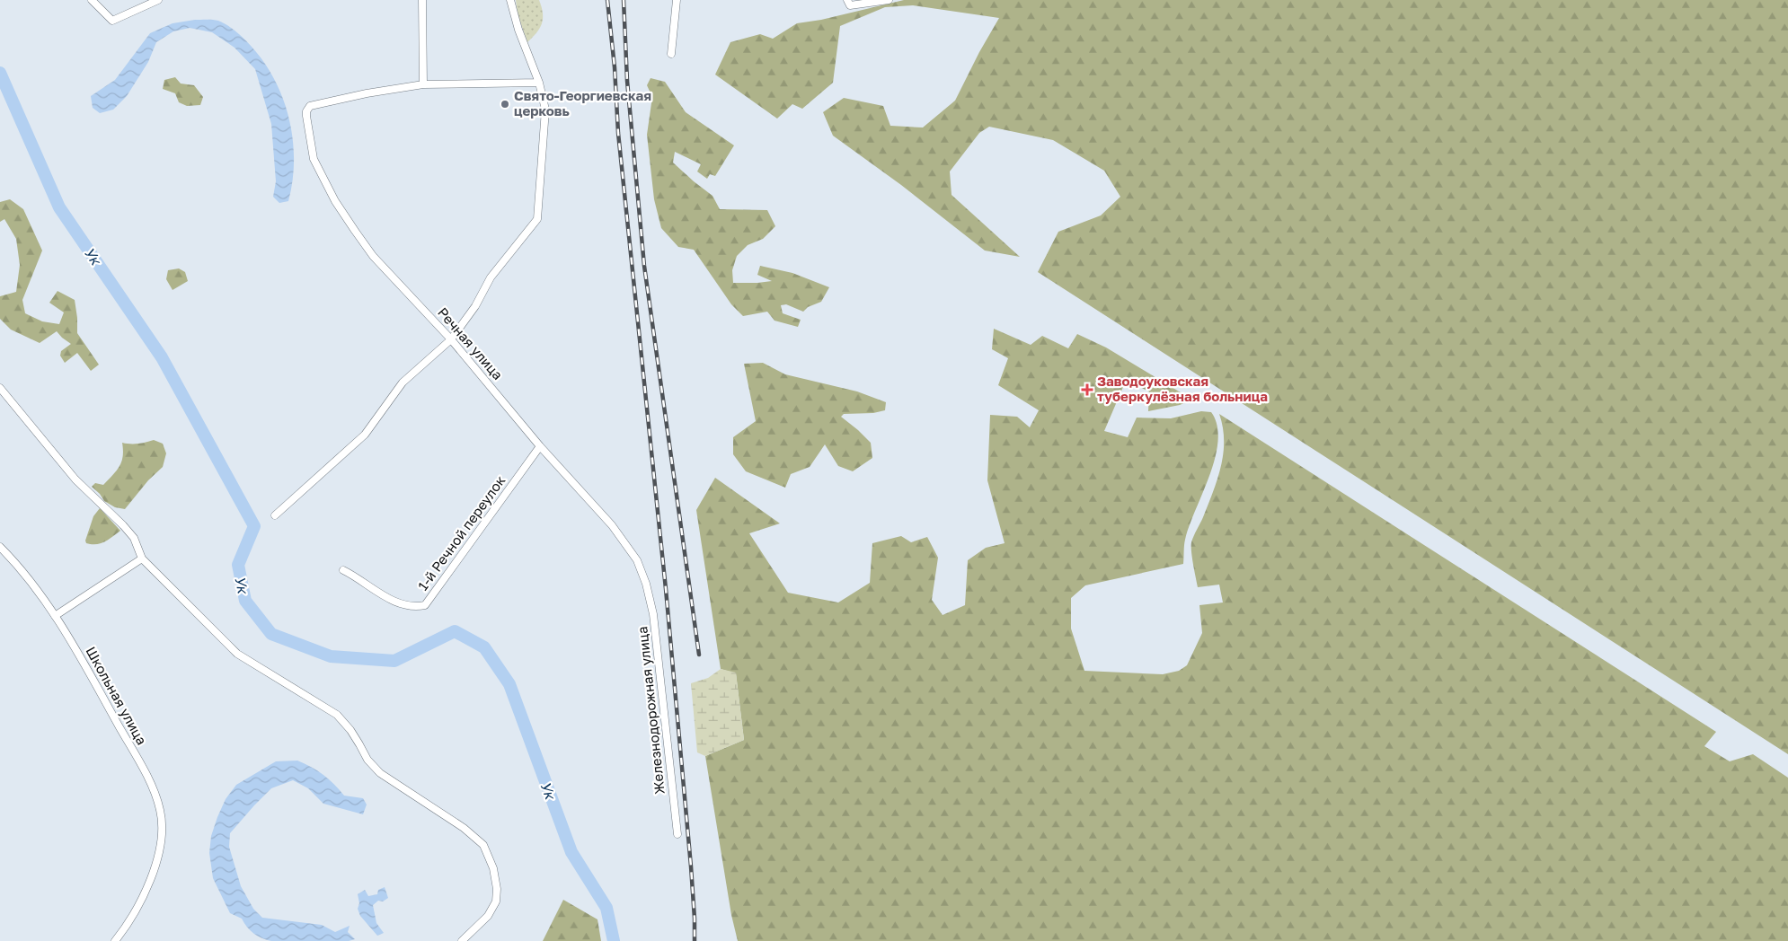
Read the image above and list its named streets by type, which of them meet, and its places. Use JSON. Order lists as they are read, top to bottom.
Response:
{
  "streets": {
    "street": [
      "Речная улица",
      "1-й Речной переулок",
      "Школьная улица",
      "Железнодорожная улица"
    ]
  },
  "crossings": [
    ["Речная улица", "1-й Речной переулок"],
    ["Речная улица", "Железнодорожная улица"]
  ],
  "water": ["Ук"],
  "places": {
    "other": ["Свято-Георгиевская церковь"],
    "health": ["Заводоуковская туберкулёзная больница"]
  }
}
